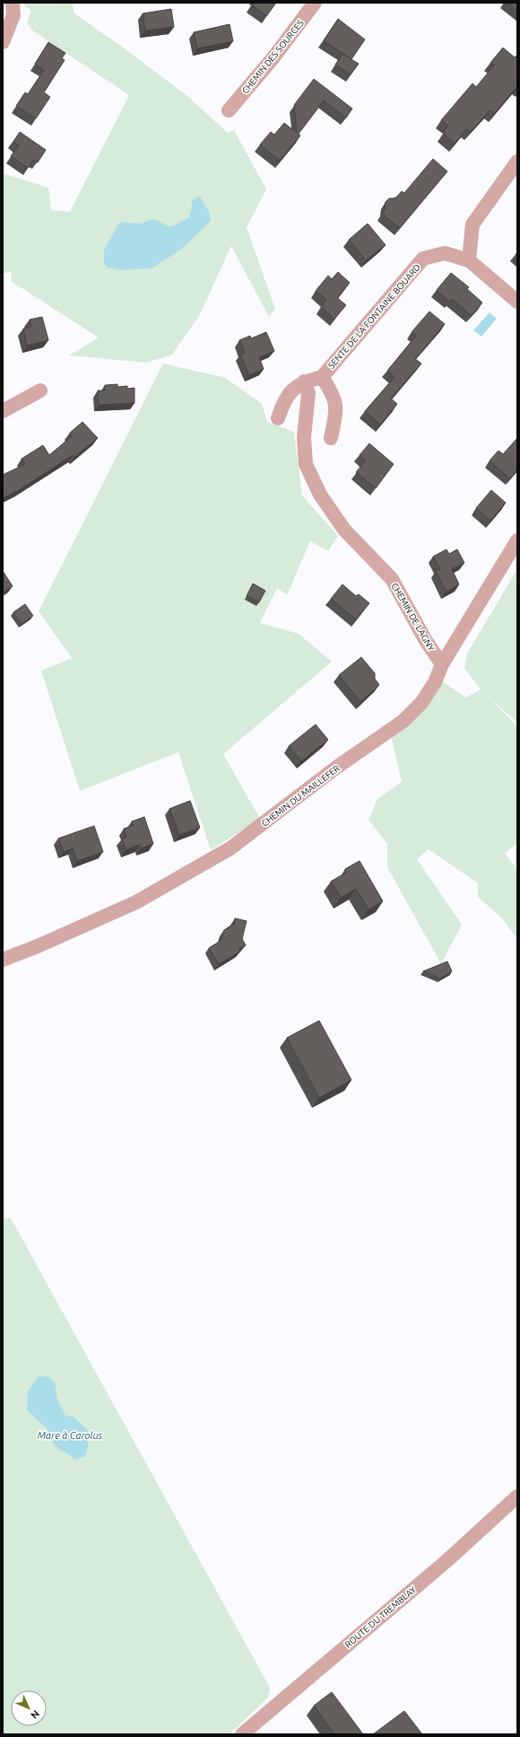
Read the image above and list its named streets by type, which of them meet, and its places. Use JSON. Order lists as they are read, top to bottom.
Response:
{
  "streets": {
    "street": [
      "CHEMIN DES SOURCES",
      "SENTE DE LA FONTAINE BOUARD",
      "CHEMIN DE LAGNY",
      "CHEMIN DU MAILLEFER",
      "ROUTE DU TREMBLAY"
    ]
  },
  "crossings": [
    ["SENTE DE LA FONTAINE BOUARD", "CHEMIN DE LAGNY"],
    ["CHEMIN DE LAGNY", "CHEMIN DU MAILLEFER"]
  ],
  "water": ["Mare à Carolus"],
  "north": "bottom right"
}
